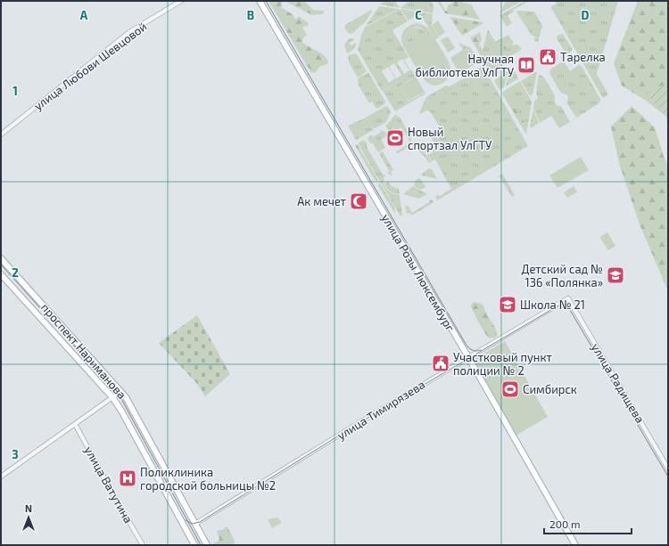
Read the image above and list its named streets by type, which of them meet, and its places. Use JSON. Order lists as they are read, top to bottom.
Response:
{
  "streets": {
    "main road": ["улица Розы Люксембург", "проспект Нариманова"],
    "street": [
      "улица Любови Шевцовой",
      "улица Радищева",
      "улица Тимирязева",
      "улица Ватутина"
    ]
  },
  "crossings": [
    ["улица Розы Люксембург", "улица Тимирязева"],
    ["проспект Нариманова", "улица Тимирязева"],
    ["улица Радищева", "улица Тимирязева"]
  ],
  "places": {
    "public building": ["Тарелка", "Участковый пункт полиции № 2"],
    "library": ["Научная библиотека УлГТУ"],
    "sports": ["Новый спортзал УлГТУ", "Симбирск"],
    "mosque": ["Ак мечет"],
    "school or university": ["Детский сад № 136 «Полянка»", "Школа № 21"],
    "hospital": ["Поликлиника городской больницы №2"]
  },
  "scale_bar": "200 m",
  "north": "top",
  "grid": {
    "columns": [
      "A",
      "B",
      "C",
      "D"
    ],
    "rows": ["1", "2", "3"]
  }
}
